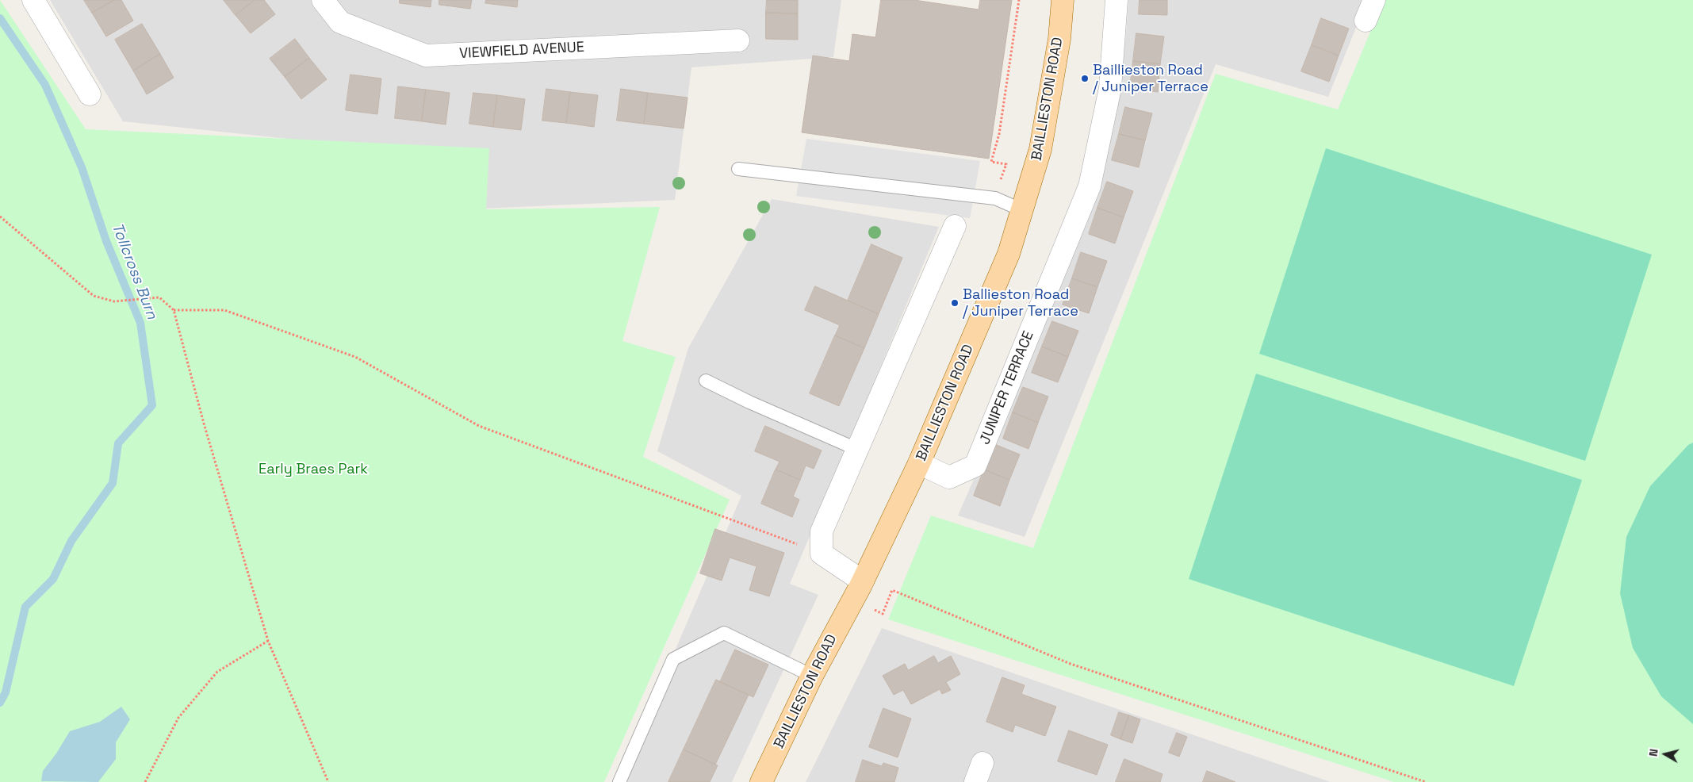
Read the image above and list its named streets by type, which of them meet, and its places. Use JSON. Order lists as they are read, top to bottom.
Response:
{
  "streets": {
    "main road": ["BAILLIESTON ROAD"],
    "street": ["VIEWFIELD AVENUE", "JUNIPER TERRACE"]
  },
  "crossings": [
    ["BAILLIESTON ROAD", "JUNIPER TERRACE"]
  ],
  "water": ["Tollcross Burn"],
  "parks": ["Early Braes Park"],
  "places": ["Baillieston Road / Juniper Terrace", "Ballieston Road / Juniper Terrace"],
  "north": "left"
}
